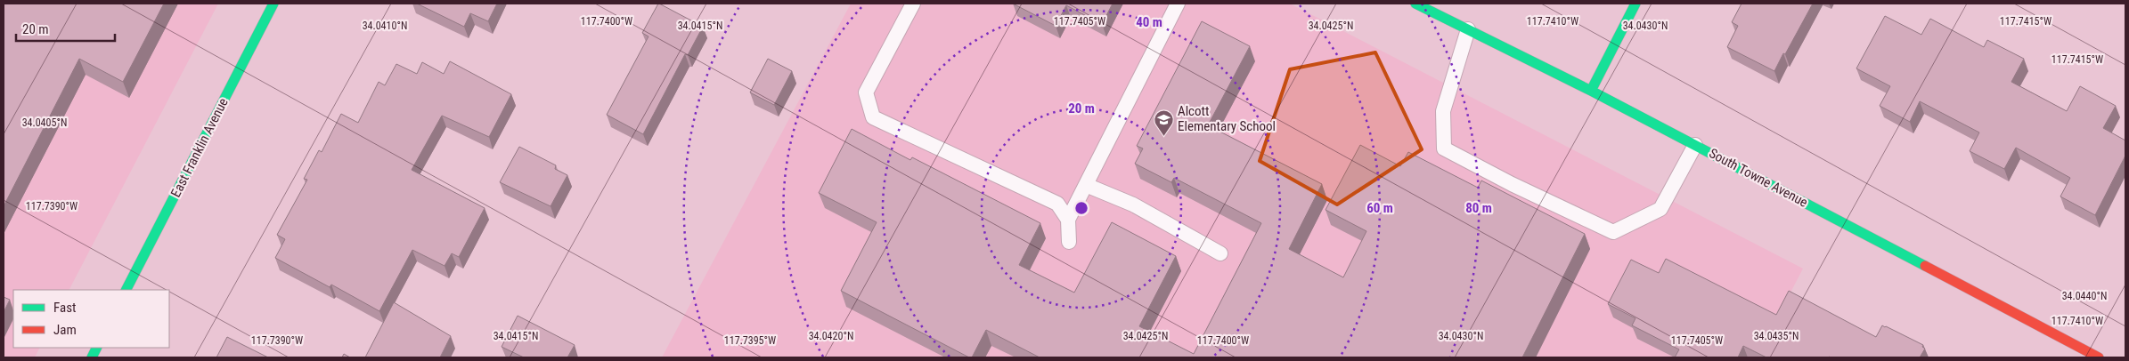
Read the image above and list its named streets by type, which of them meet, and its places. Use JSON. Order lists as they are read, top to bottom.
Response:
{
  "streets": {
    "street": ["East Franklin Avenue", "South Towne Avenue"]
  },
  "places": {
    "school or university": ["Alcott Elementary School"]
  },
  "legend": ["Fast", "Jam"],
  "scale_bar": "20 m",
  "coordinates": [
    "117.7415°W",
    "117.7400°W",
    "117.7405°W",
    "117.7410°W",
    "34.0410°N",
    "34.0415°N",
    "34.0425°N",
    "34.0430°N",
    "34.0405°N",
    "117.7390°W",
    "34.0440°N",
    "34.0420°N",
    "34.0435°N",
    "117.7395°W"
  ],
  "rings": [
    "40 m",
    "20 m",
    "60 m",
    "80 m"
  ]
}
